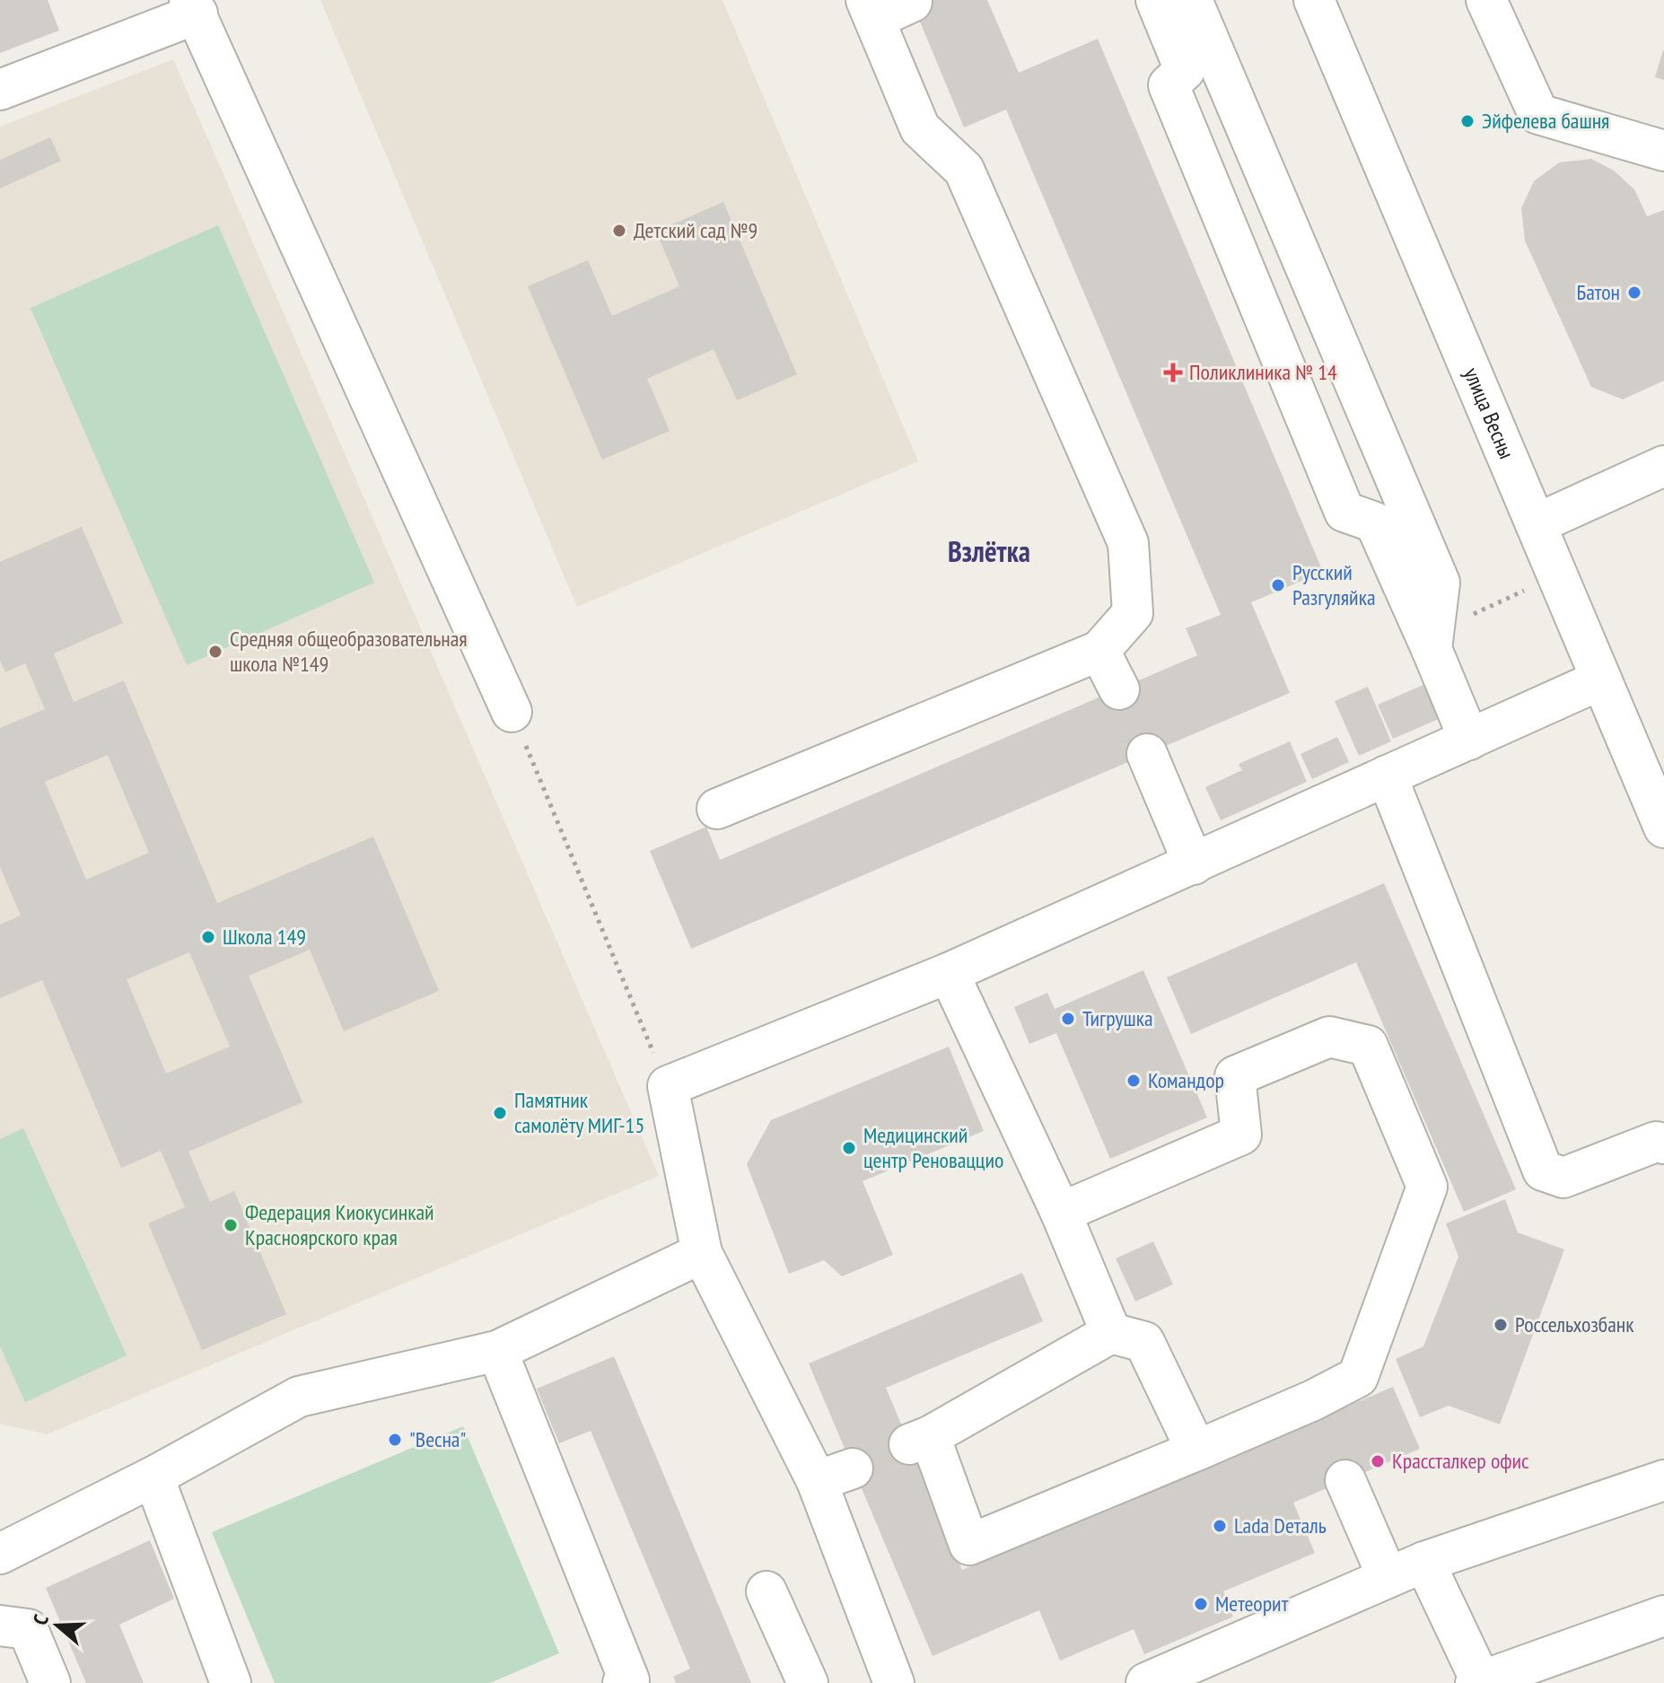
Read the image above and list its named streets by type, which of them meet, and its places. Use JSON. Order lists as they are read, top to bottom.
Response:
{
  "streets": {
    "street": ["улица Весны"]
  },
  "districts": ["Взлётка"],
  "places": {
    "other": [
      "Эйфелева башня",
      "Детский сад №9",
      "Батон",
      "Русский Разгуляйка",
      "Средняя общеобразовательная школа №149",
      "Школа 149",
      "Тигрушка",
      "Командор",
      "Памятник самолёту МИГ-15",
      "Медицинский центр Реноваццио",
      "Федерация Киокусинкай Красноярского края",
      "Россельхозбанк",
      "\"Весна\"",
      "Крассталкер офис",
      "Lada Dеталь",
      "Метеорит"
    ],
    "health": ["Поликлиника № 14"]
  },
  "north": "left"
}
